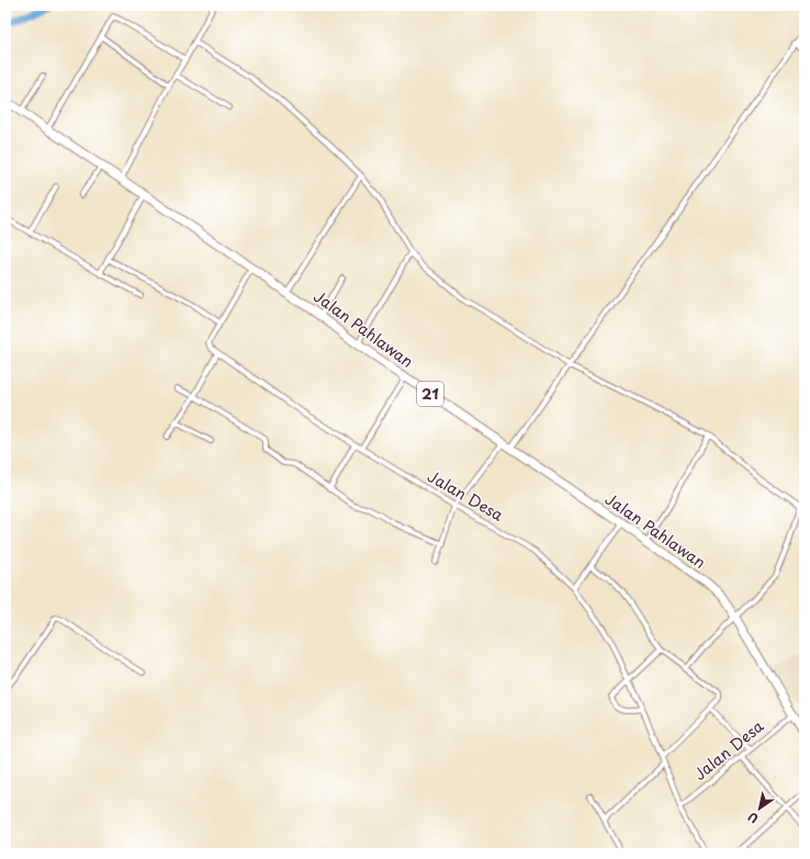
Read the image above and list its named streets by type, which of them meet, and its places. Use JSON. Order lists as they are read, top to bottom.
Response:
{
  "streets": {
    "highway": ["Jalan Pahlawan", "21"],
    "street": ["Jalan Desa"]
  },
  "crossings": [
    ["Jalan Pahlawan", "Jalan Desa"]
  ],
  "north": "bottom left"
}
